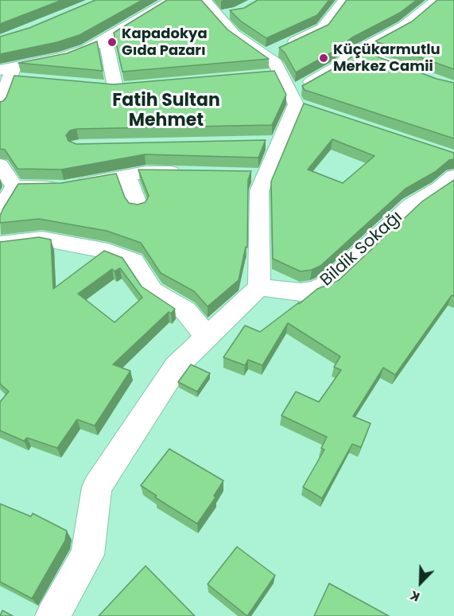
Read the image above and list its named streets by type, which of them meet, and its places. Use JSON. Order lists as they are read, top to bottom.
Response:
{
  "streets": {
    "street": ["Bildik Sokağı"]
  },
  "districts": ["Fatih Sultan Mehmet"],
  "places": ["Kapadokya Gıda Pazarı", "Küçükarmutlu Merkez Camii"],
  "north": "bottom left"
}
